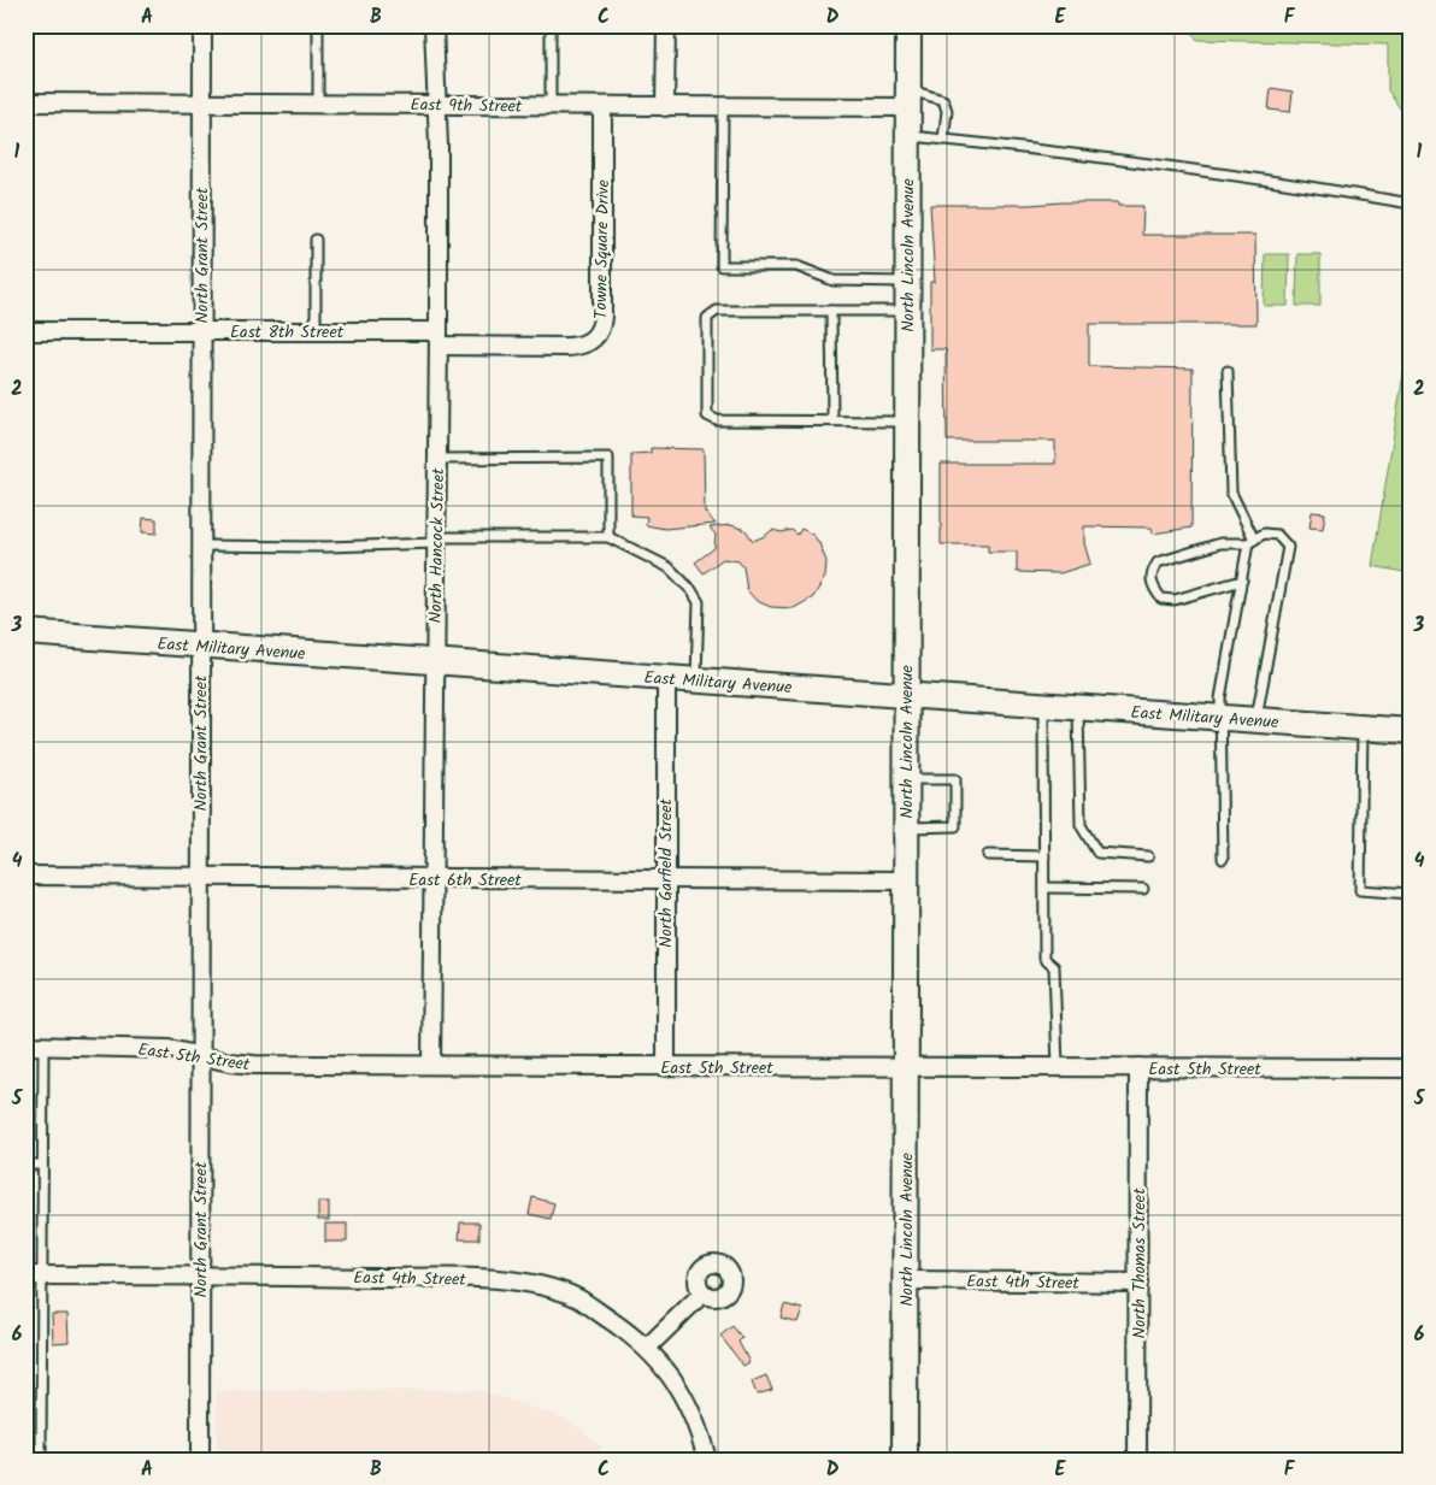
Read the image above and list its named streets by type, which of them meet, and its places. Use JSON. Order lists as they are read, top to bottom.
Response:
{
  "streets": {
    "street": [
      "East 9th Street",
      "Towne Square Drive",
      "North Grant Street",
      "North Lincoln Avenue",
      "East 8th Street",
      "North Hancock Street",
      "East Military Avenue",
      "North Garfield Street",
      "East 6th Street",
      "East 5th Street",
      "North Thomas Street",
      "East 4th Street"
    ]
  },
  "crossings": [
    ["East 9th Street", "Towne Square Drive"],
    ["East 9th Street", "North Grant Street"],
    ["East 9th Street", "North Lincoln Avenue"],
    ["East 9th Street", "North Hancock Street"],
    ["Towne Square Drive", "East 8th Street"],
    ["Towne Square Drive", "North Hancock Street"],
    ["North Grant Street", "East 8th Street"],
    ["North Grant Street", "East Military Avenue"],
    ["North Grant Street", "East 6th Street"],
    ["North Grant Street", "East 5th Street"],
    ["North Grant Street", "East 4th Street"],
    ["North Lincoln Avenue", "East Military Avenue"],
    ["North Lincoln Avenue", "East 6th Street"],
    ["North Lincoln Avenue", "East 5th Street"],
    ["North Lincoln Avenue", "East 4th Street"],
    ["East 8th Street", "North Hancock Street"],
    ["North Hancock Street", "East Military Avenue"],
    ["North Hancock Street", "East 6th Street"],
    ["North Hancock Street", "East 5th Street"],
    ["East Military Avenue", "North Garfield Street"],
    ["North Garfield Street", "East 6th Street"],
    ["North Garfield Street", "East 5th Street"],
    ["East 5th Street", "North Thomas Street"],
    ["North Thomas Street", "East 4th Street"]
  ],
  "grid": {
    "columns": [
      "A",
      "B",
      "C",
      "D",
      "E",
      "F"
    ],
    "rows": [
      "1",
      "2",
      "3",
      "4",
      "5",
      "6"
    ]
  }
}
